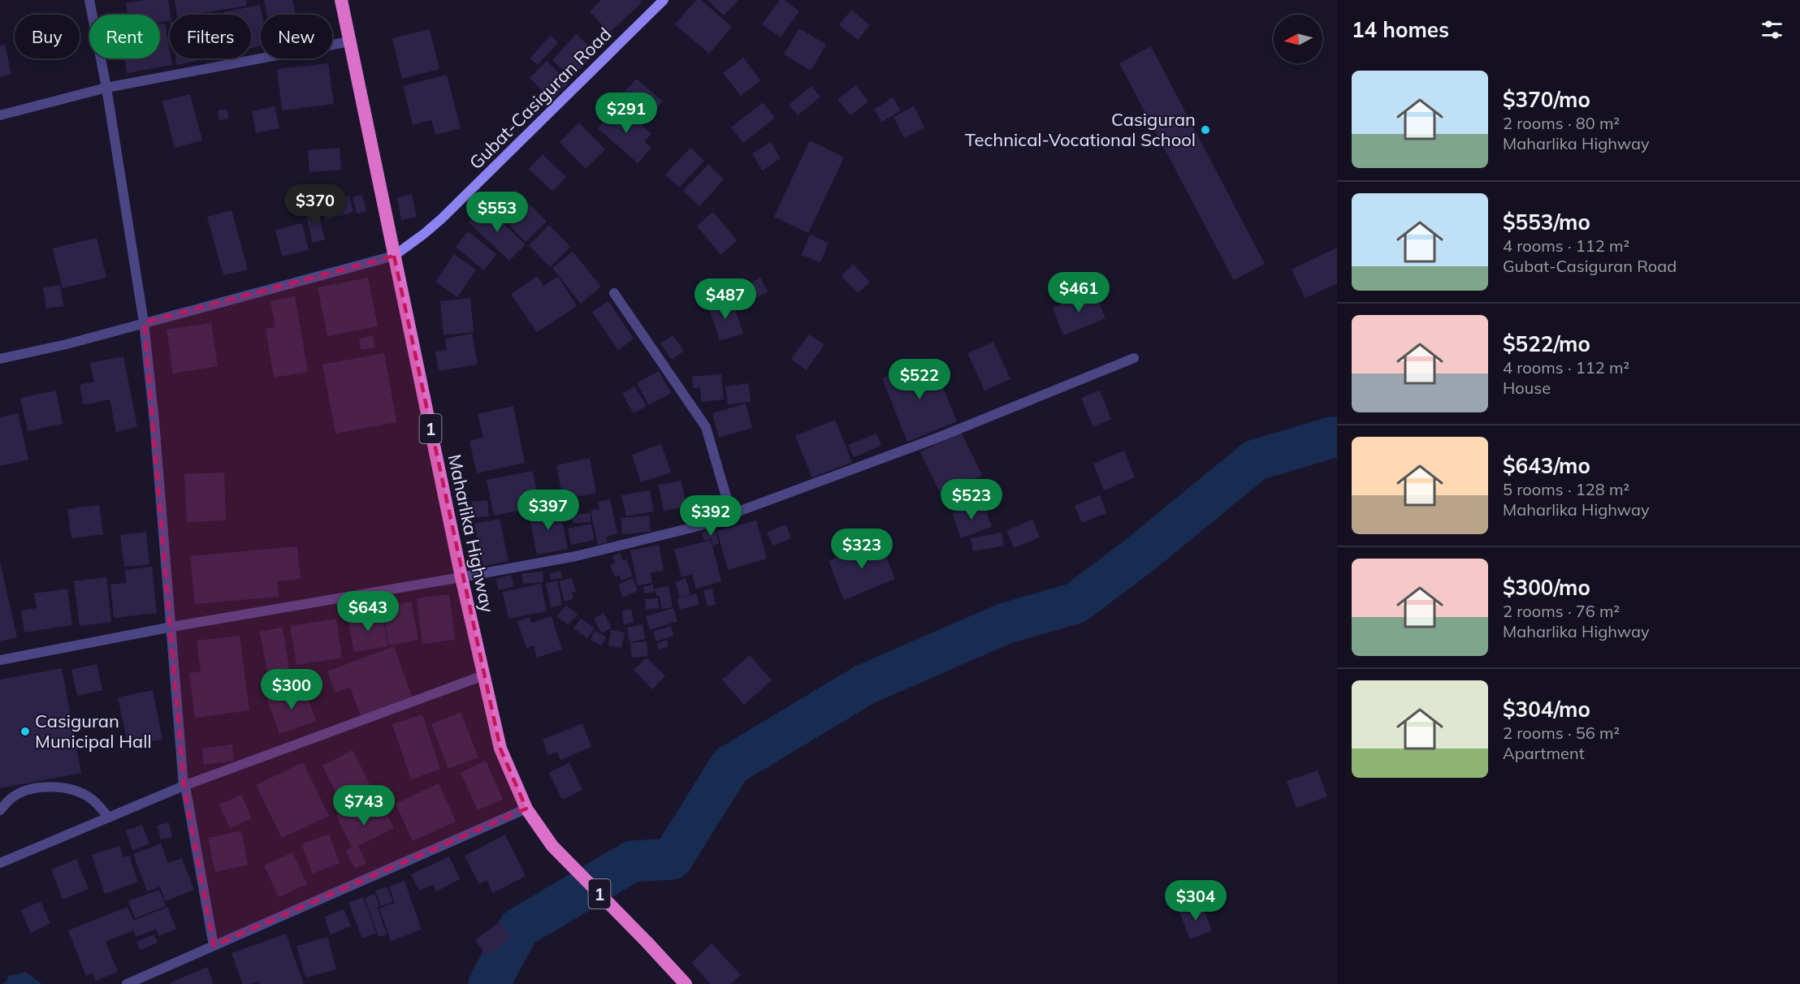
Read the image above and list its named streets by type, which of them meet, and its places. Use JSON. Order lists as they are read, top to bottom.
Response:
{
  "streets": {
    "highway": ["1", "Maharlika Highway"],
    "main road": ["Gubat-Casiguran Road"]
  },
  "crossings": [
    ["Gubat-Casiguran Road", "Maharlika Highway"]
  ],
  "places": ["Casiguran Technical-Vocational School", "Casiguran Municipal Hall"],
  "north": "left",
  "page": {
    "heading": "14 homes",
    "chip": [
      "Buy",
      "Rent",
      "Filters",
      "New"
    ],
    "list": [
      {
        "name": "$370/mo",
        "note": "2 rooms · 80 m² · Maharlika Highway"
      },
      {
        "name": "$553/mo",
        "note": "4 rooms · 112 m² · Gubat-Casiguran Road"
      },
      {
        "name": "$522/mo",
        "note": "4 rooms · 112 m² · House"
      },
      {
        "name": "$643/mo",
        "note": "5 rooms · 128 m² · Maharlika Highway"
      },
      {
        "name": "$300/mo",
        "note": "2 rooms · 76 m² · Maharlika Highway"
      },
      {
        "name": "$304/mo",
        "note": "2 rooms · 56 m² · Apartment"
      }
    ],
    "price": [
      "$291",
      "$370",
      "$553",
      "$461",
      "$487",
      "$522",
      "$523",
      "$397",
      "$392",
      "$323",
      "$643",
      "$300",
      "$743",
      "$304"
    ]
  }
}
